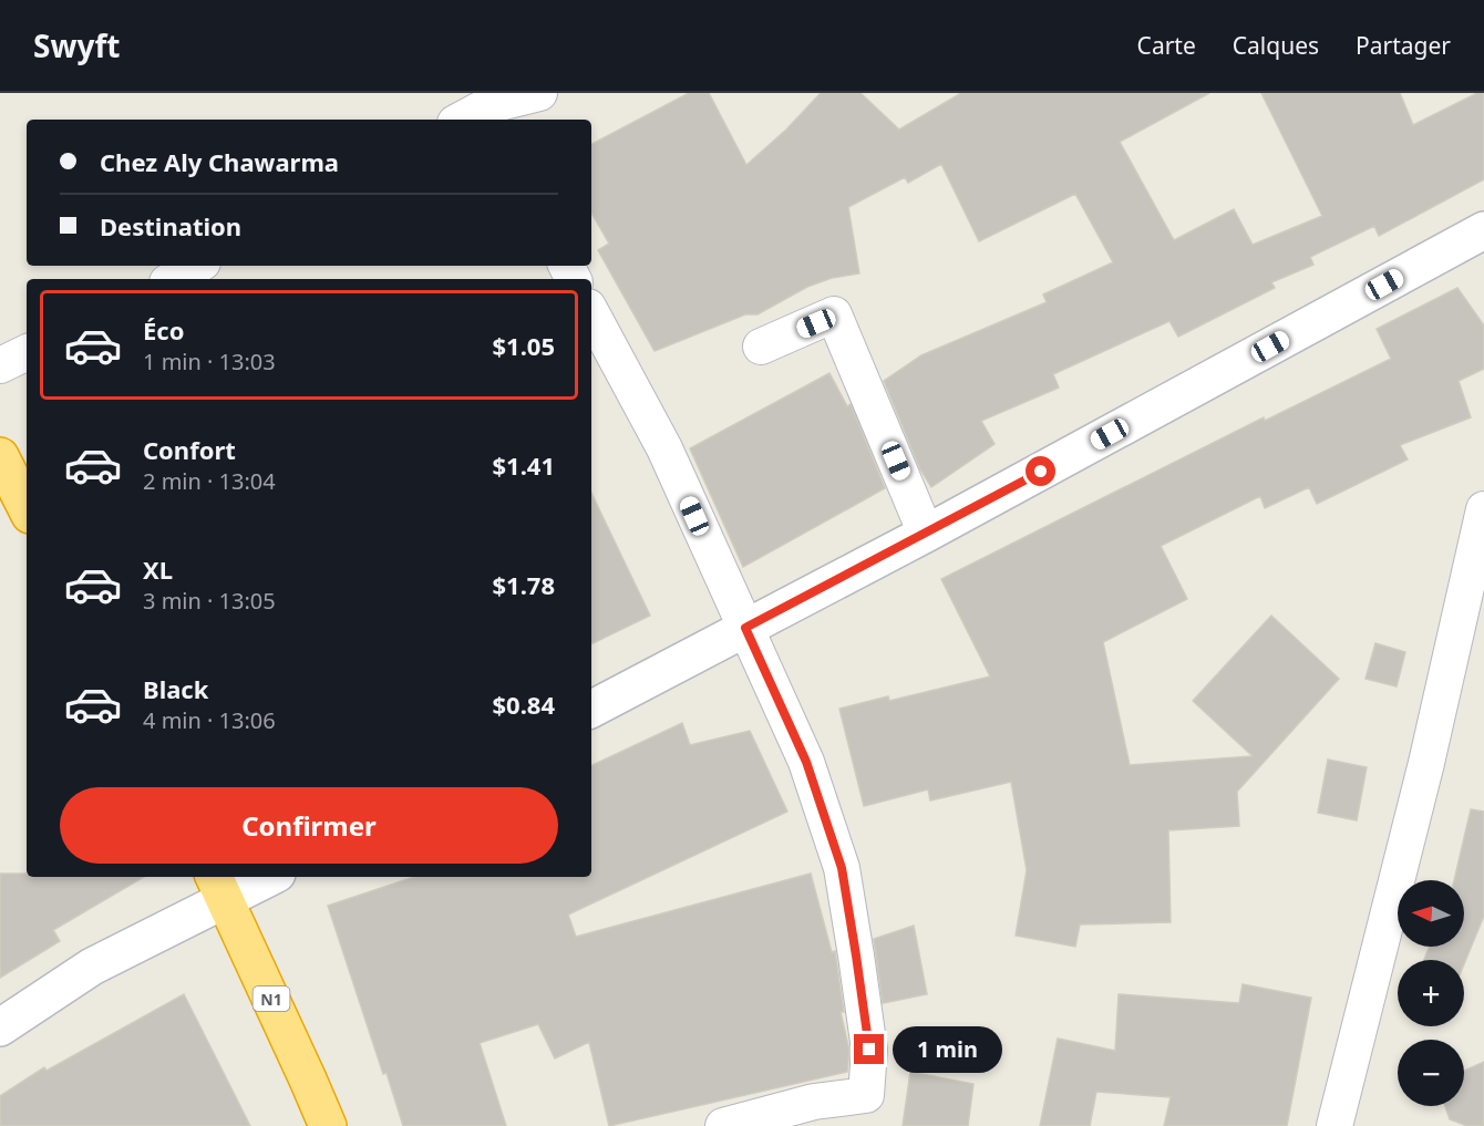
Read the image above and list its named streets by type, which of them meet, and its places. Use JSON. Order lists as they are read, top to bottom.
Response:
{
  "streets": {
    "highway": ["N1"]
  },
  "north": "left",
  "page": {
    "header": "Swyft",
    "nav": ["Carte", "Calques", "Partager"],
    "banner": ["Chez Aly Chawarma", "Destination"],
    "list": [
      {
        "name": "Éco",
        "note": "1 min · 13:03",
        "value": "$1.05"
      },
      {
        "name": "Confort",
        "note": "2 min · 13:04",
        "value": "$1.41"
      },
      {
        "name": "XL",
        "note": "3 min · 13:05",
        "value": "$1.78"
      },
      {
        "name": "Black",
        "note": "4 min · 13:06",
        "value": "$0.84"
      }
    ],
    "buttons": "Confirmer",
    "map_buttons": ["+", "−"],
    "bubble": "1 min"
  }
}
